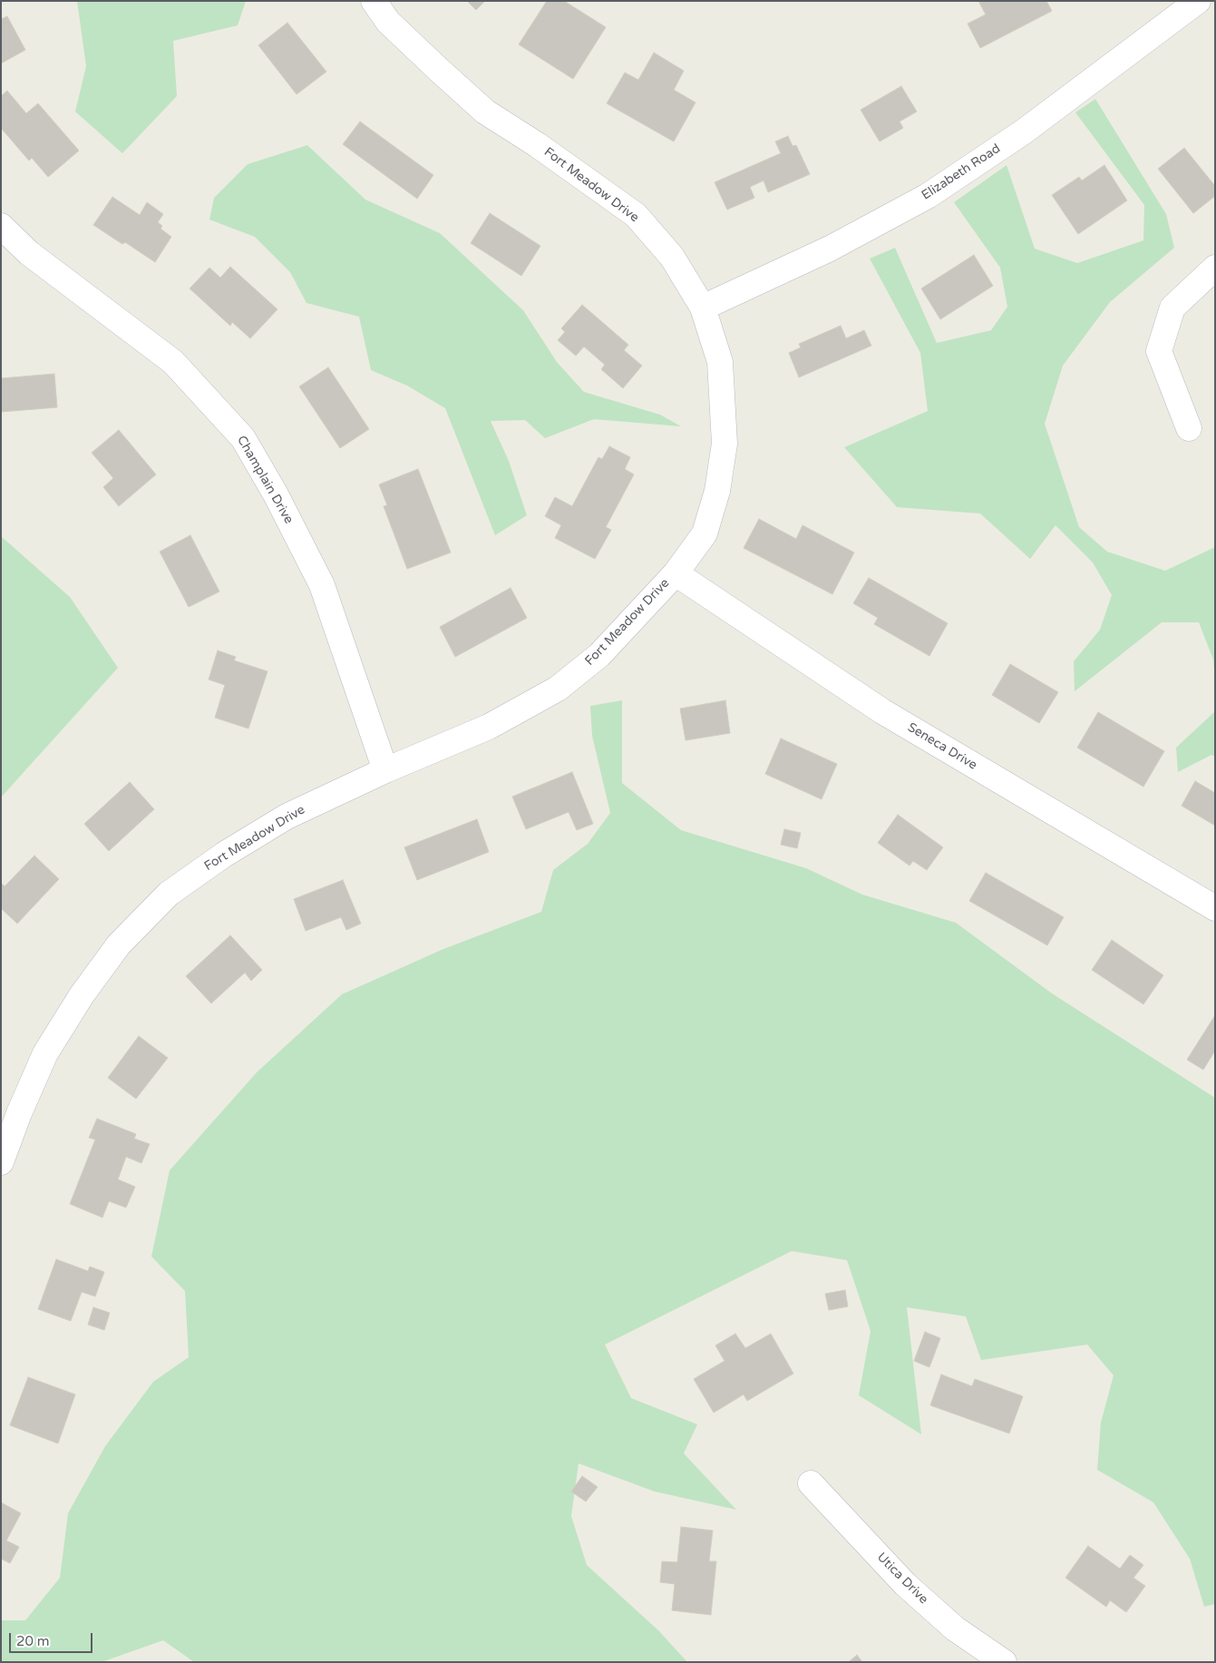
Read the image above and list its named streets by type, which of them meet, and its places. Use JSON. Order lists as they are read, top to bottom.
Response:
{
  "streets": {
    "street": [
      "Elizabeth Road",
      "Fort Meadow Drive",
      "Champlain Drive",
      "Seneca Drive",
      "Utica Drive"
    ]
  },
  "crossings": [
    ["Elizabeth Road", "Fort Meadow Drive"],
    ["Fort Meadow Drive", "Champlain Drive"],
    ["Fort Meadow Drive", "Seneca Drive"]
  ],
  "scale_bar": "20 m"
}
